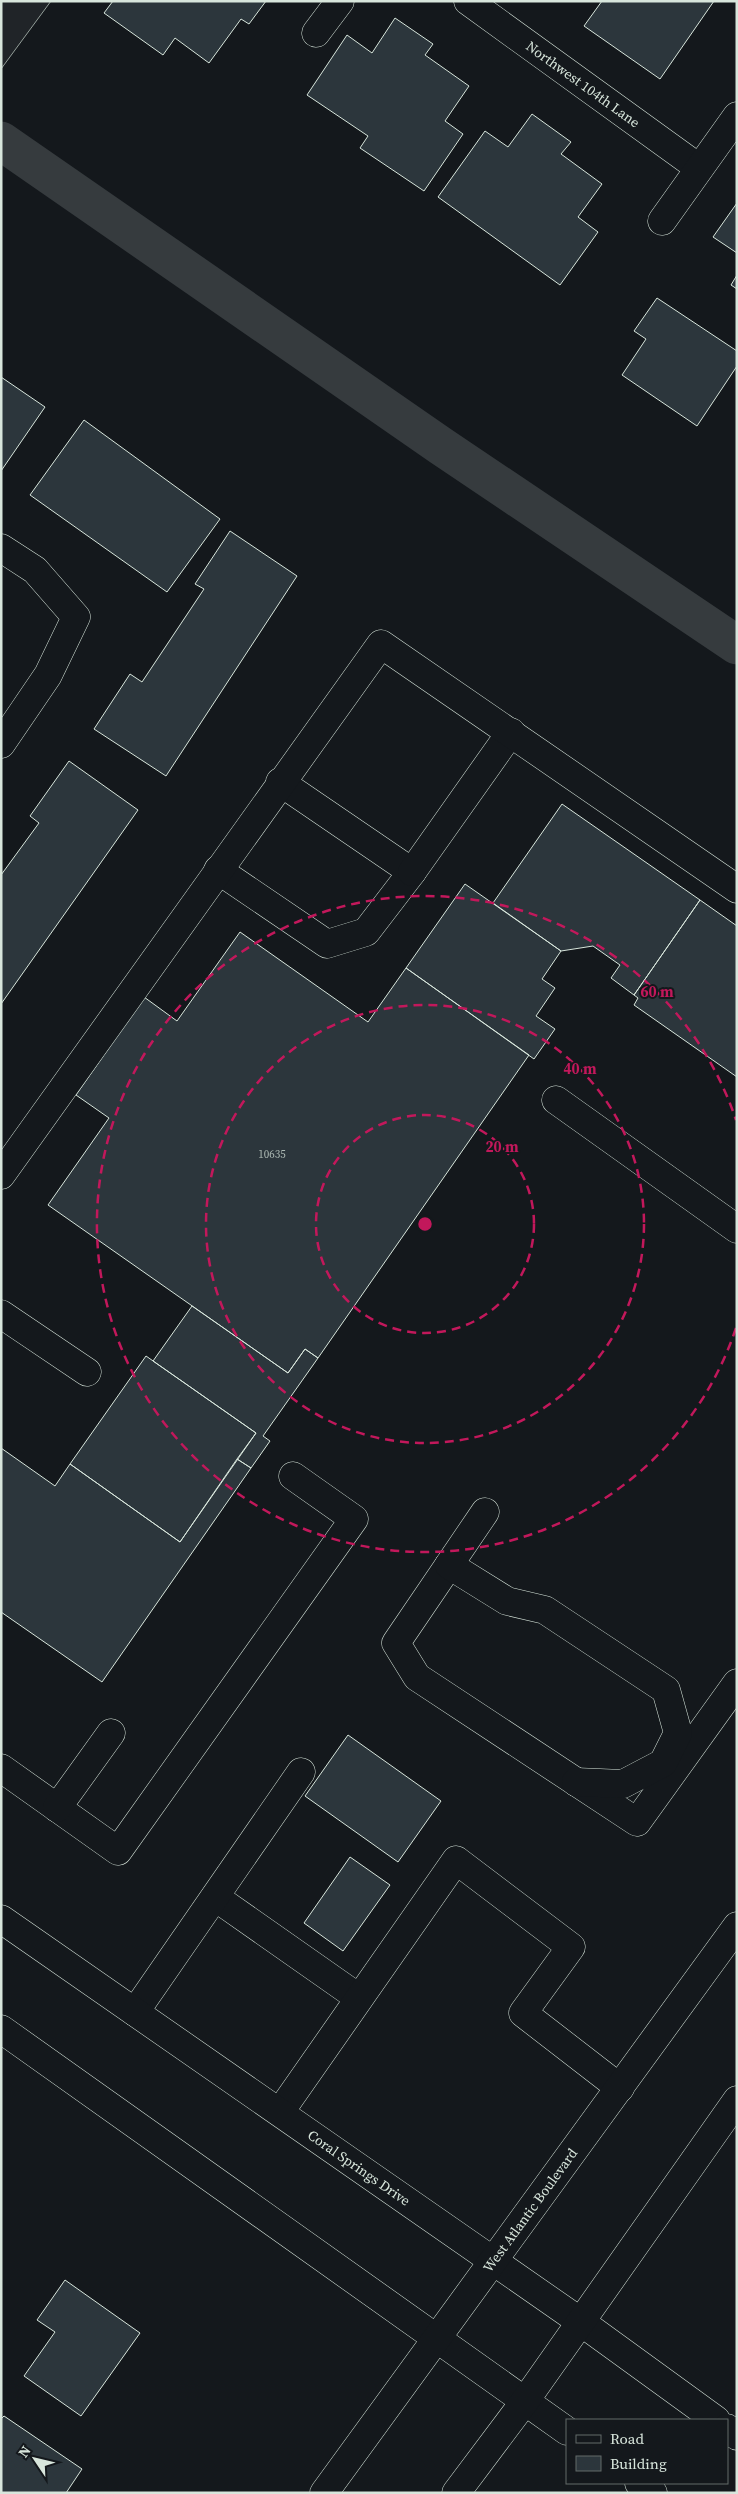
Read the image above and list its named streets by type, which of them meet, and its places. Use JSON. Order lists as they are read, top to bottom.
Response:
{
  "streets": {
    "main road": ["Northwest 104th Lane", "Coral Springs Drive", "West Atlantic Boulevard"]
  },
  "crossings": [
    ["Coral Springs Drive", "West Atlantic Boulevard"]
  ],
  "house_numbers": ["10635"],
  "legend": ["Road", "Building"],
  "north": "top left",
  "rings": ["60 m", "40 m", "20 m"]
}
